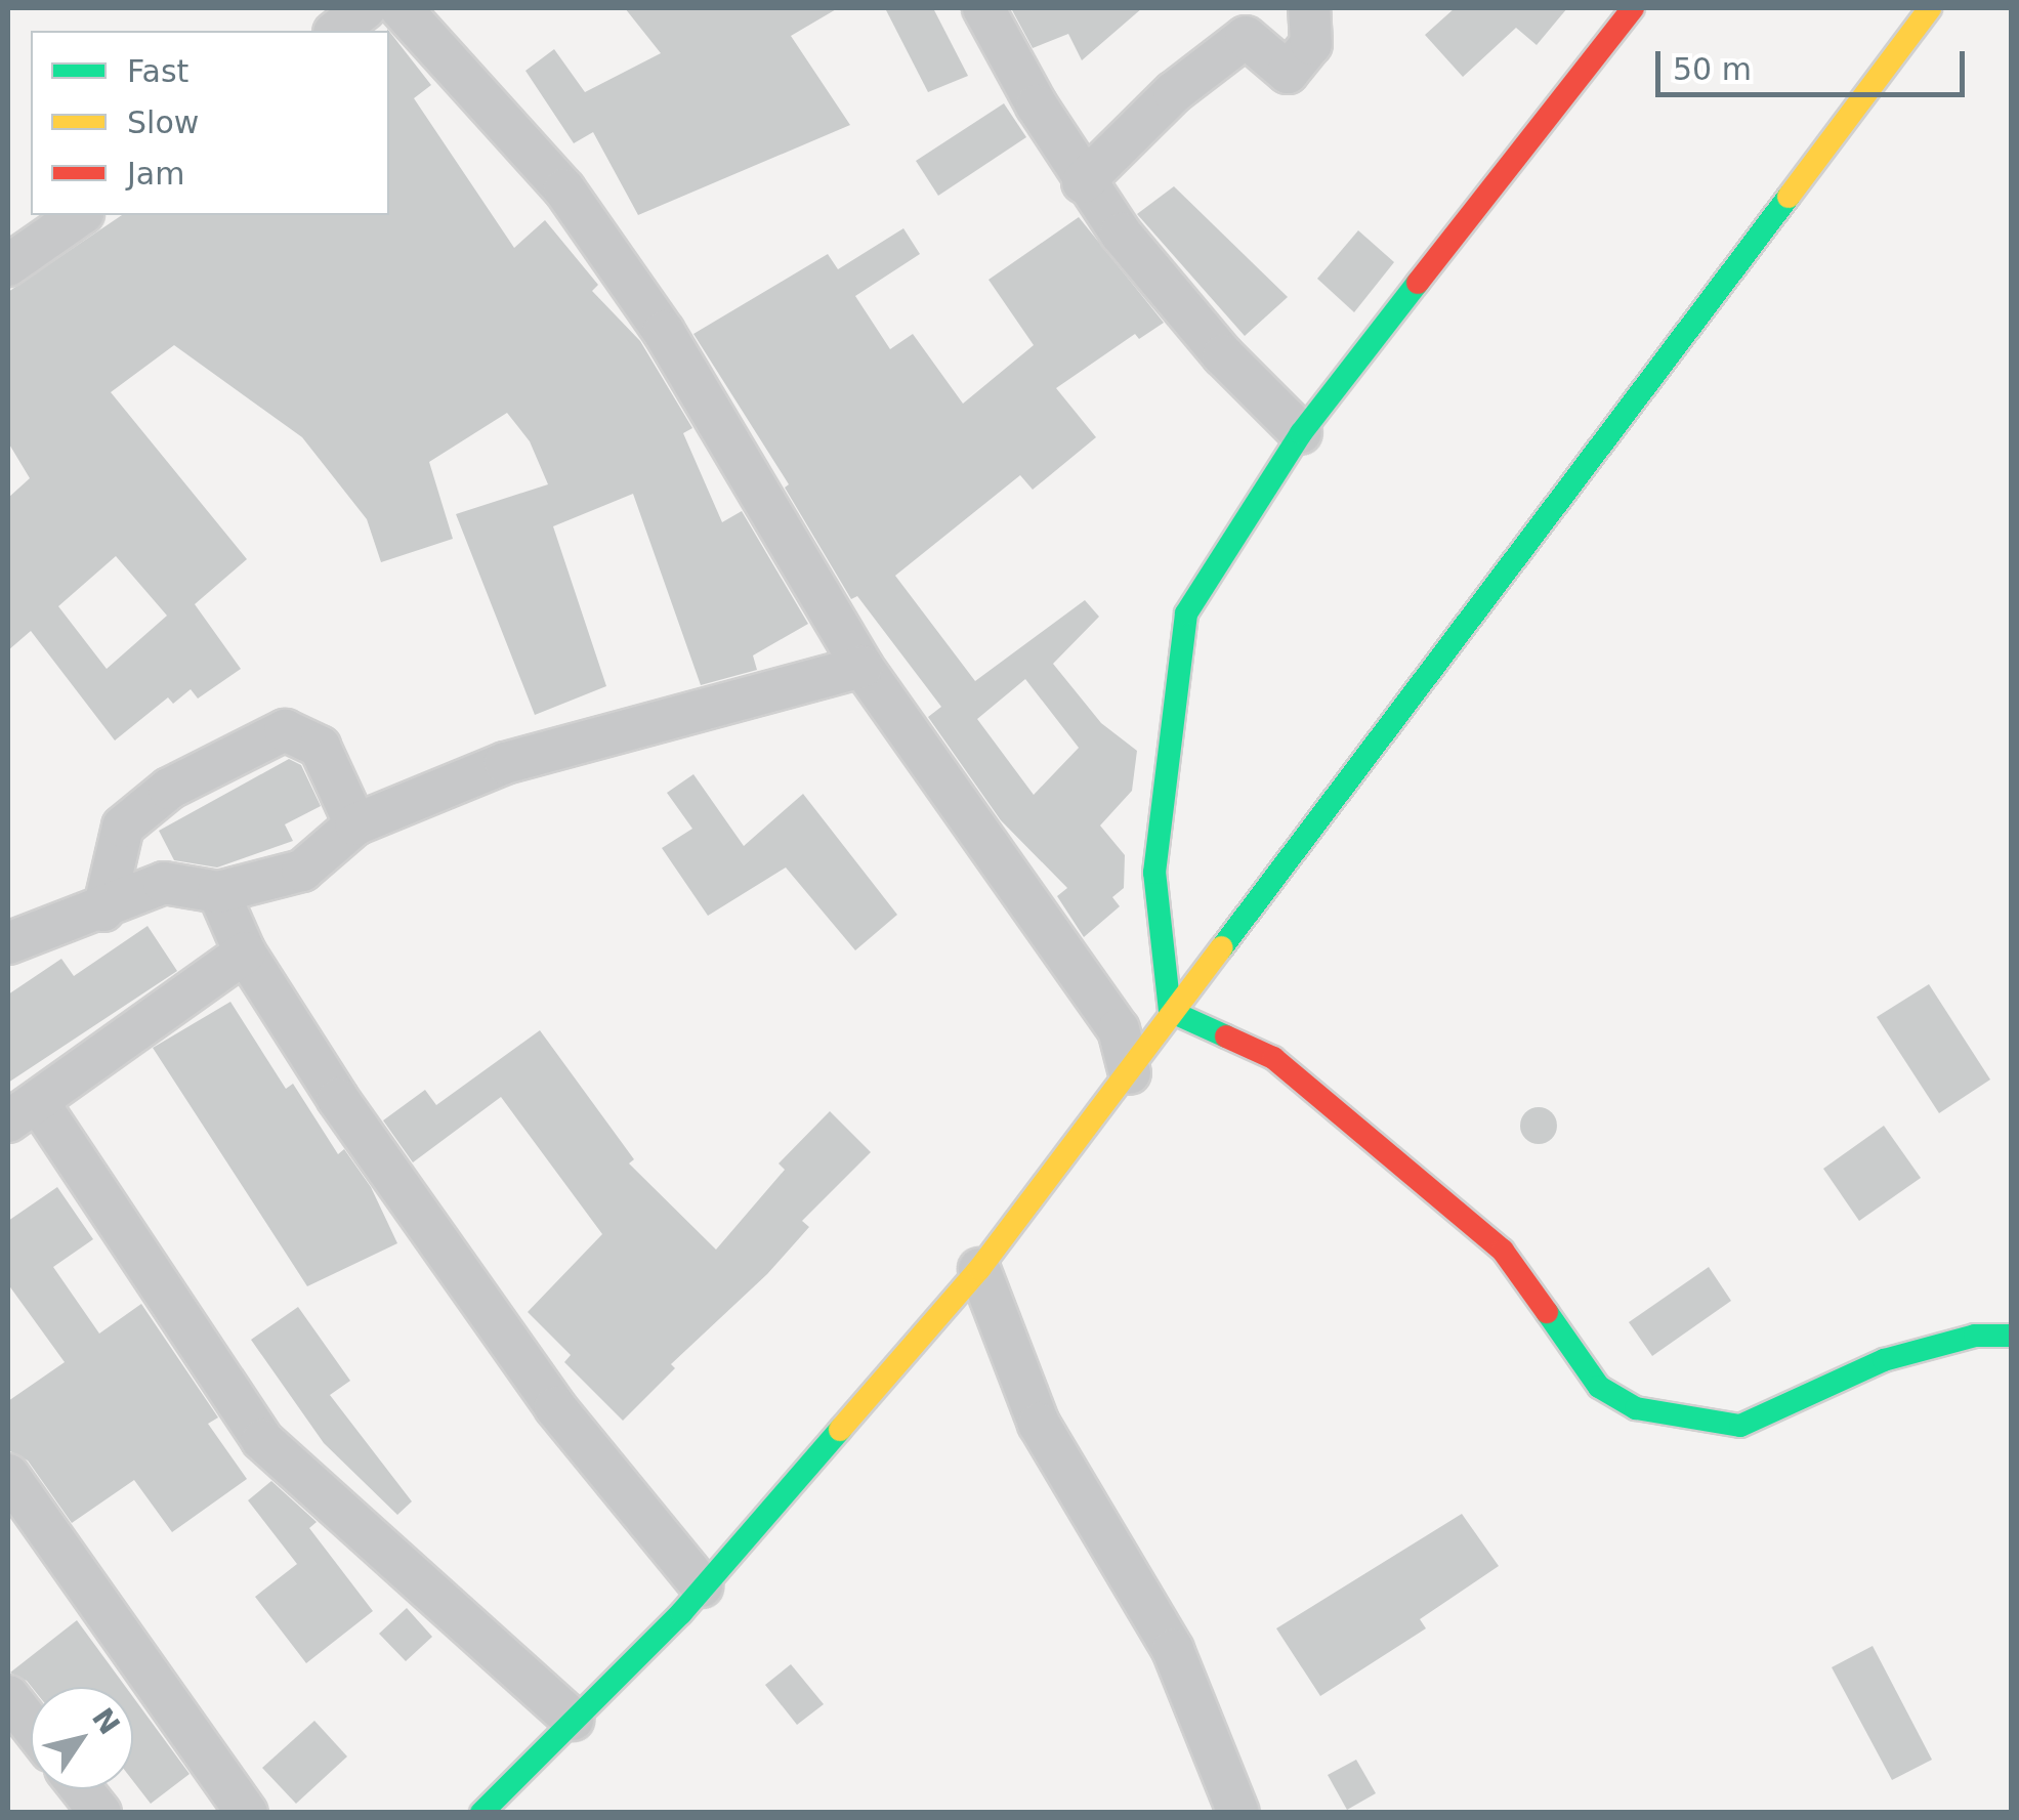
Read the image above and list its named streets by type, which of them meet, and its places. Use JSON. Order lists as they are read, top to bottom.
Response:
{
  "legend": ["Fast", "Slow", "Jam"],
  "scale_bar": "50 m",
  "north": "top right"
}
